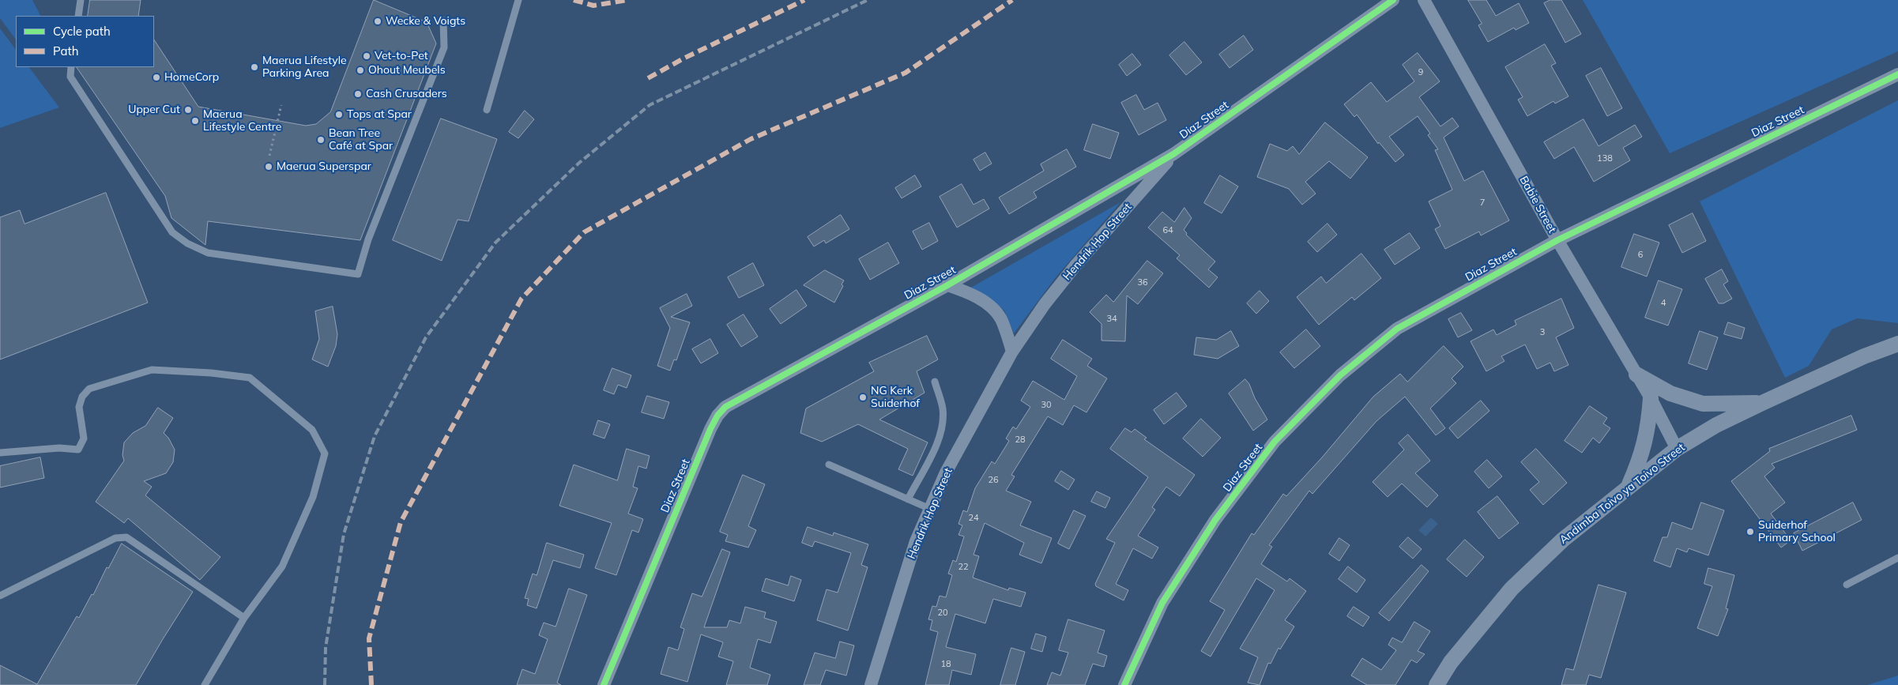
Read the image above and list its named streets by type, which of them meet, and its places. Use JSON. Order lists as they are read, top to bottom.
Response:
{
  "streets": {
    "street": [
      "Diaz Street",
      "Babie Street",
      "Hendrik Hop Street",
      "Andimba Toivo ya Toivo Street"
    ]
  },
  "crossings": [
    ["Diaz Street", "Babie Street"],
    ["Diaz Street", "Hendrik Hop Street"],
    ["Babie Street", "Andimba Toivo ya Toivo Street"]
  ],
  "places": [
    "Wecke & Voigts",
    "Vet-to-Pet",
    "Maerua Lifestyle Parking Area",
    "Ohout Meubels",
    "HomeCorp",
    "Cash Crusaders",
    "Upper Cut",
    "Tops at Spar",
    "Maerua Lifestyle Centre",
    "Bean Tree Café at Spar",
    "Maerua Superspar",
    "NG Kerk Suiderhof",
    "Suiderhof Primary School"
  ],
  "house_numbers": [
    "9",
    "138",
    "7",
    "64",
    "6",
    "36",
    "4",
    "34",
    "3",
    "30",
    "28",
    "26",
    "24",
    "22",
    "20",
    "18"
  ],
  "legend": ["Cycle path", "Path"]
}
